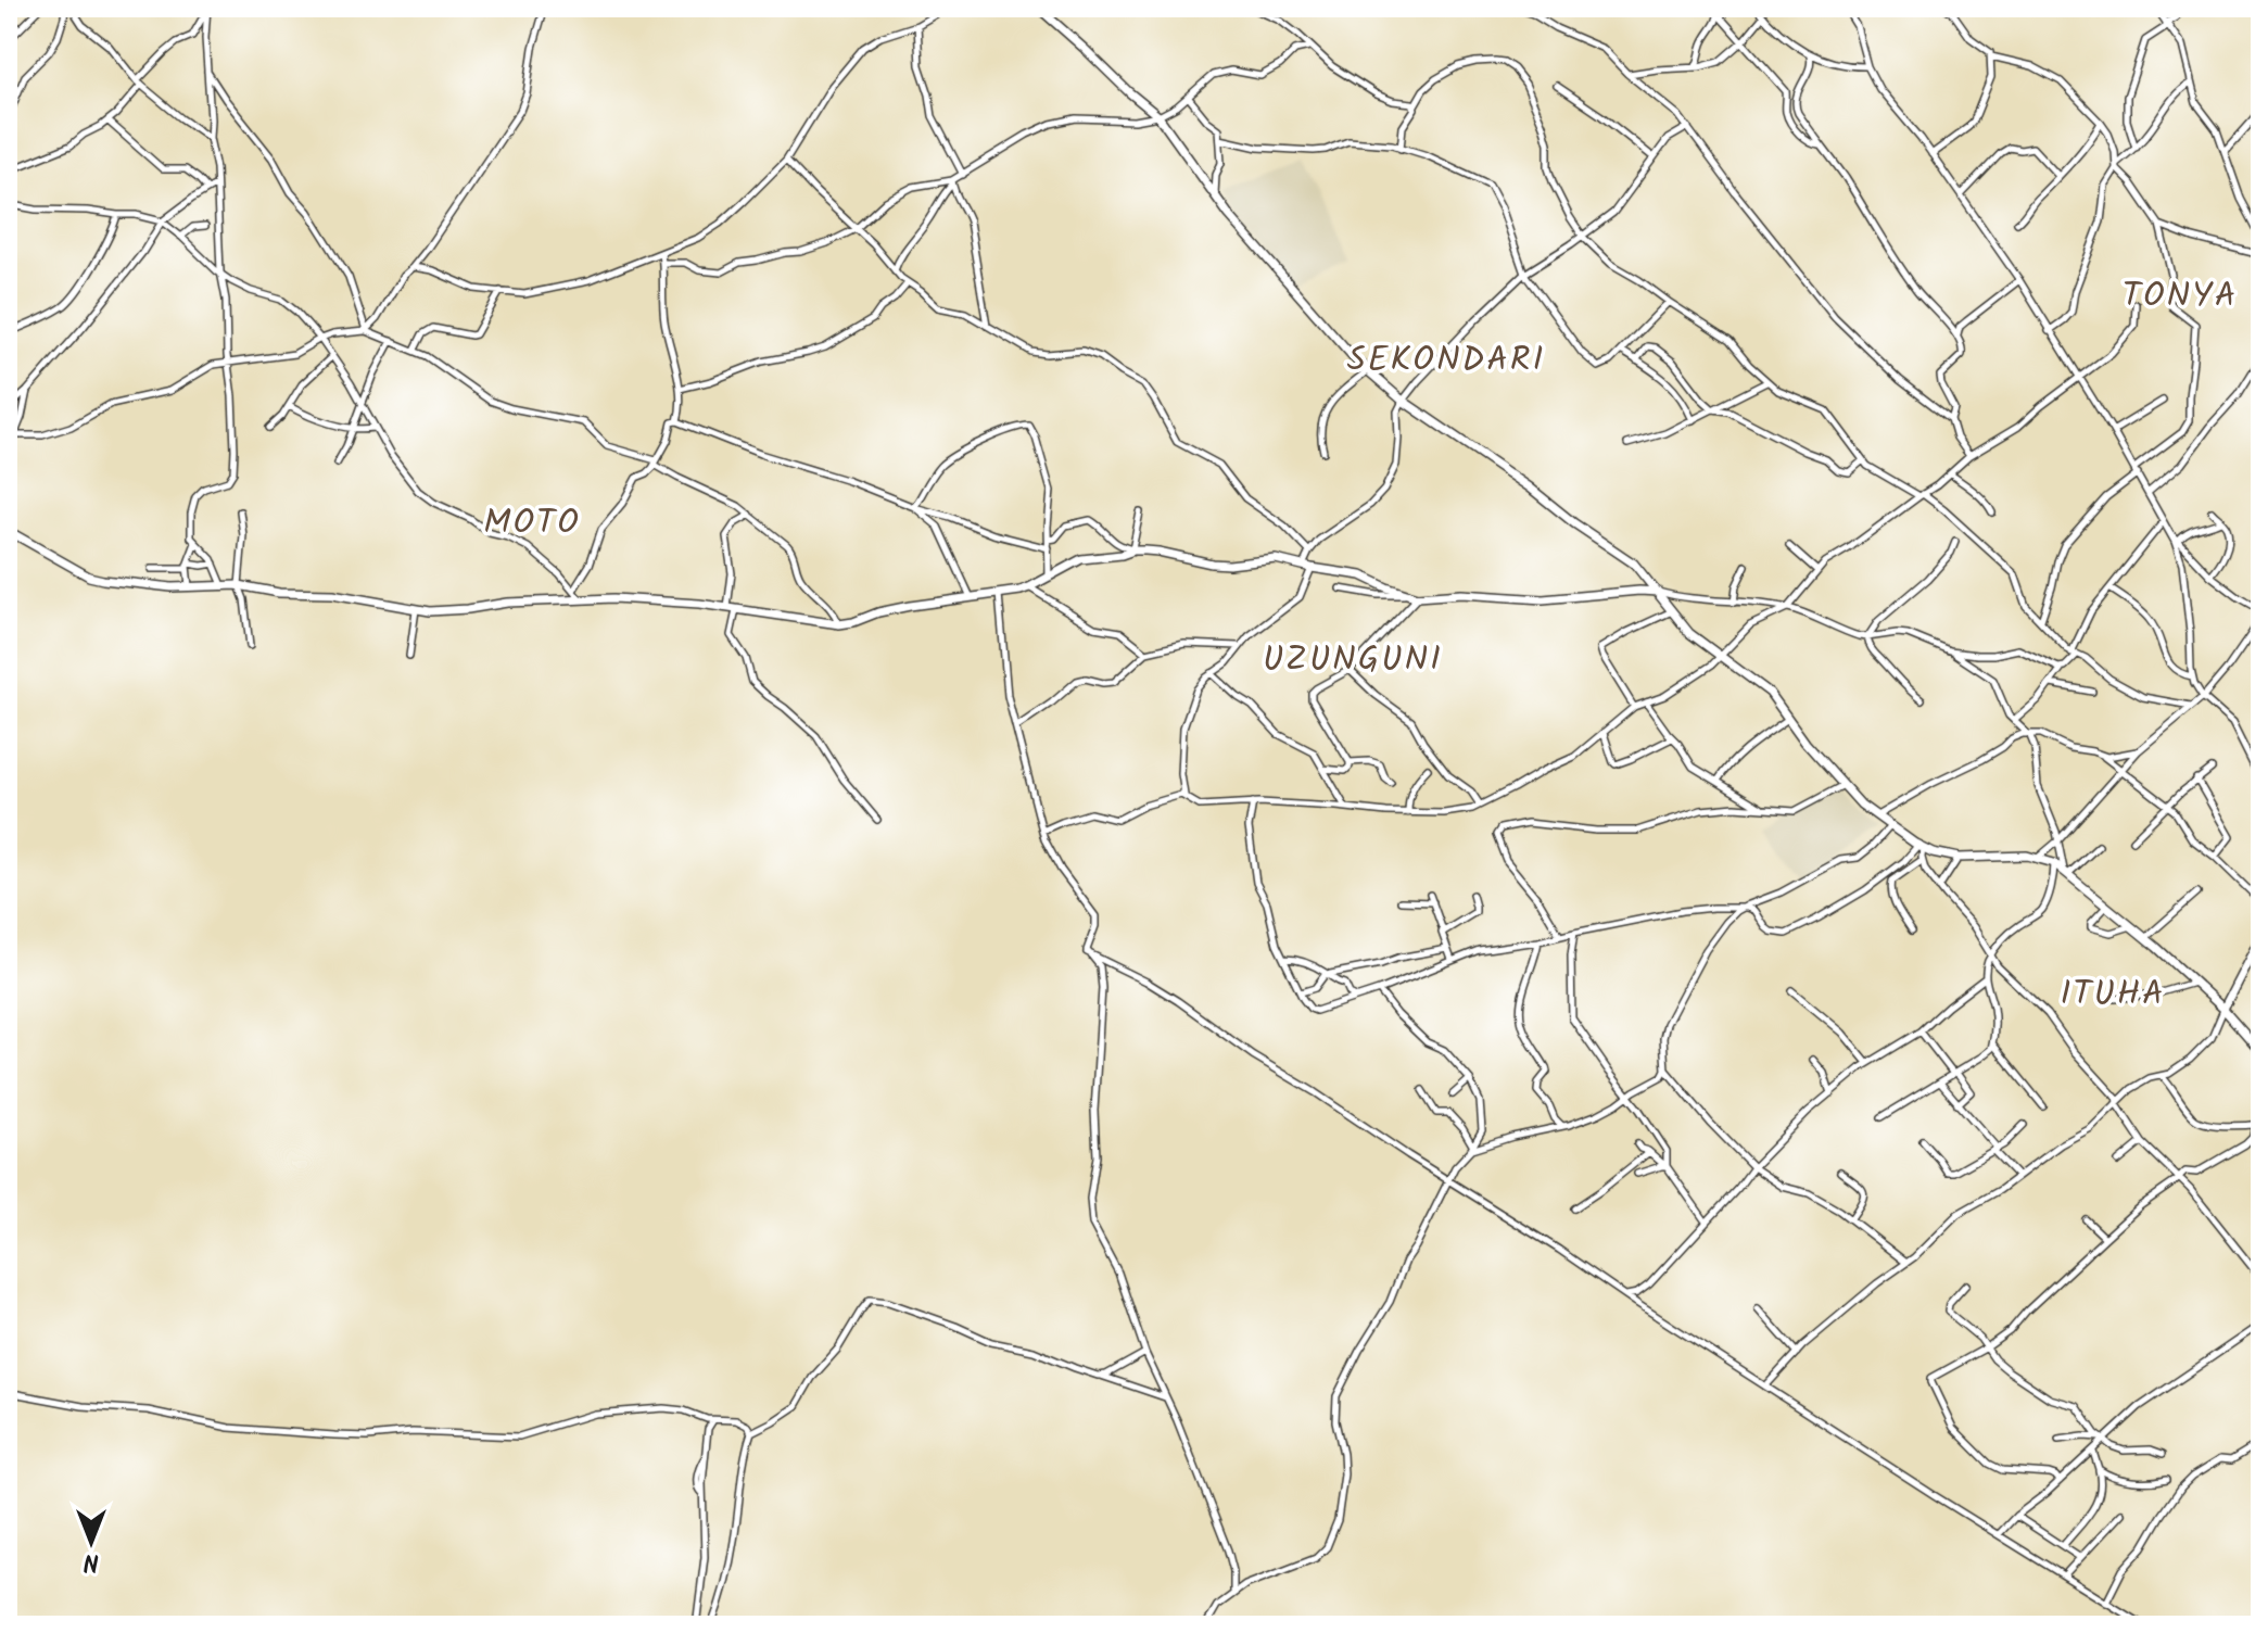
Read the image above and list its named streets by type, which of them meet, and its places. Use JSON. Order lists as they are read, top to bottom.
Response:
{
  "districts": [
    "TONYA",
    "SEKONDARI",
    "MOTO",
    "UZUNGUNI",
    "ITUHA"
  ],
  "north": "bottom"
}
